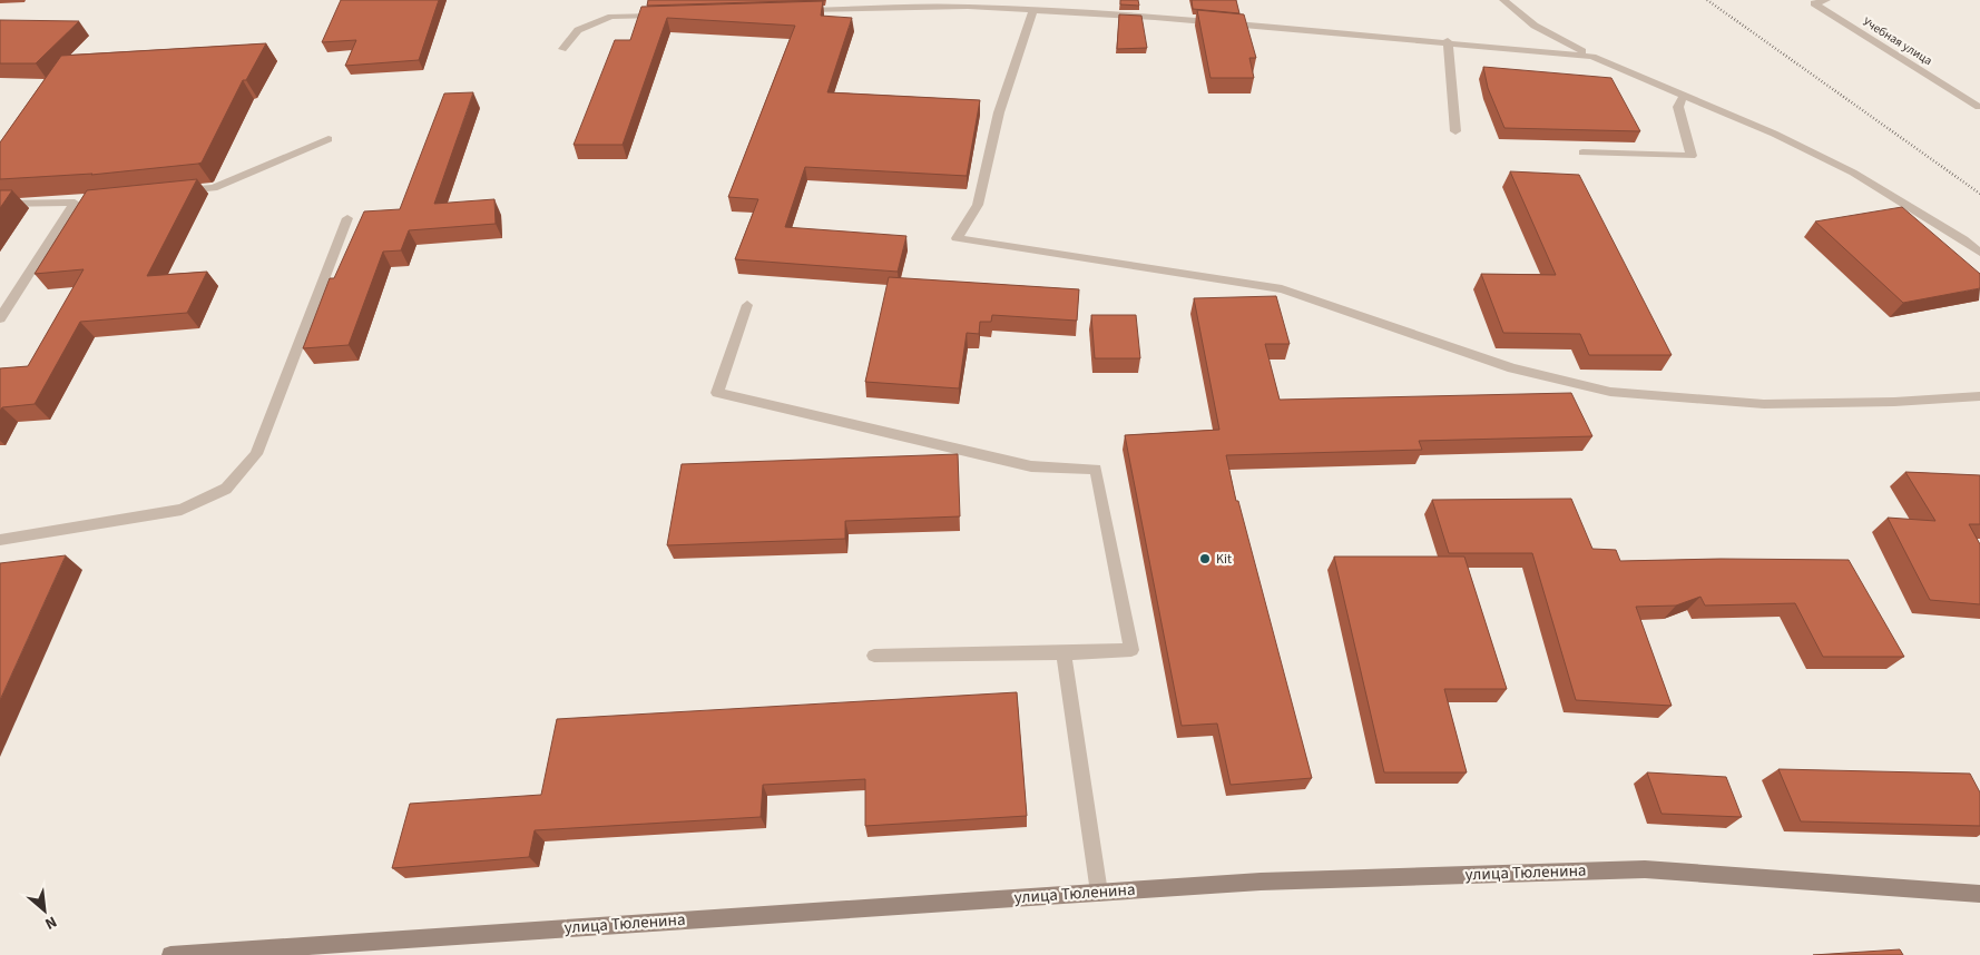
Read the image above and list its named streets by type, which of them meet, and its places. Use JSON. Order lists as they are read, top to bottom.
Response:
{
  "streets": {
    "main road": ["улица Тюленина"],
    "street": ["Учебная улица"]
  },
  "places": ["Kit"],
  "north": "bottom right"
}
